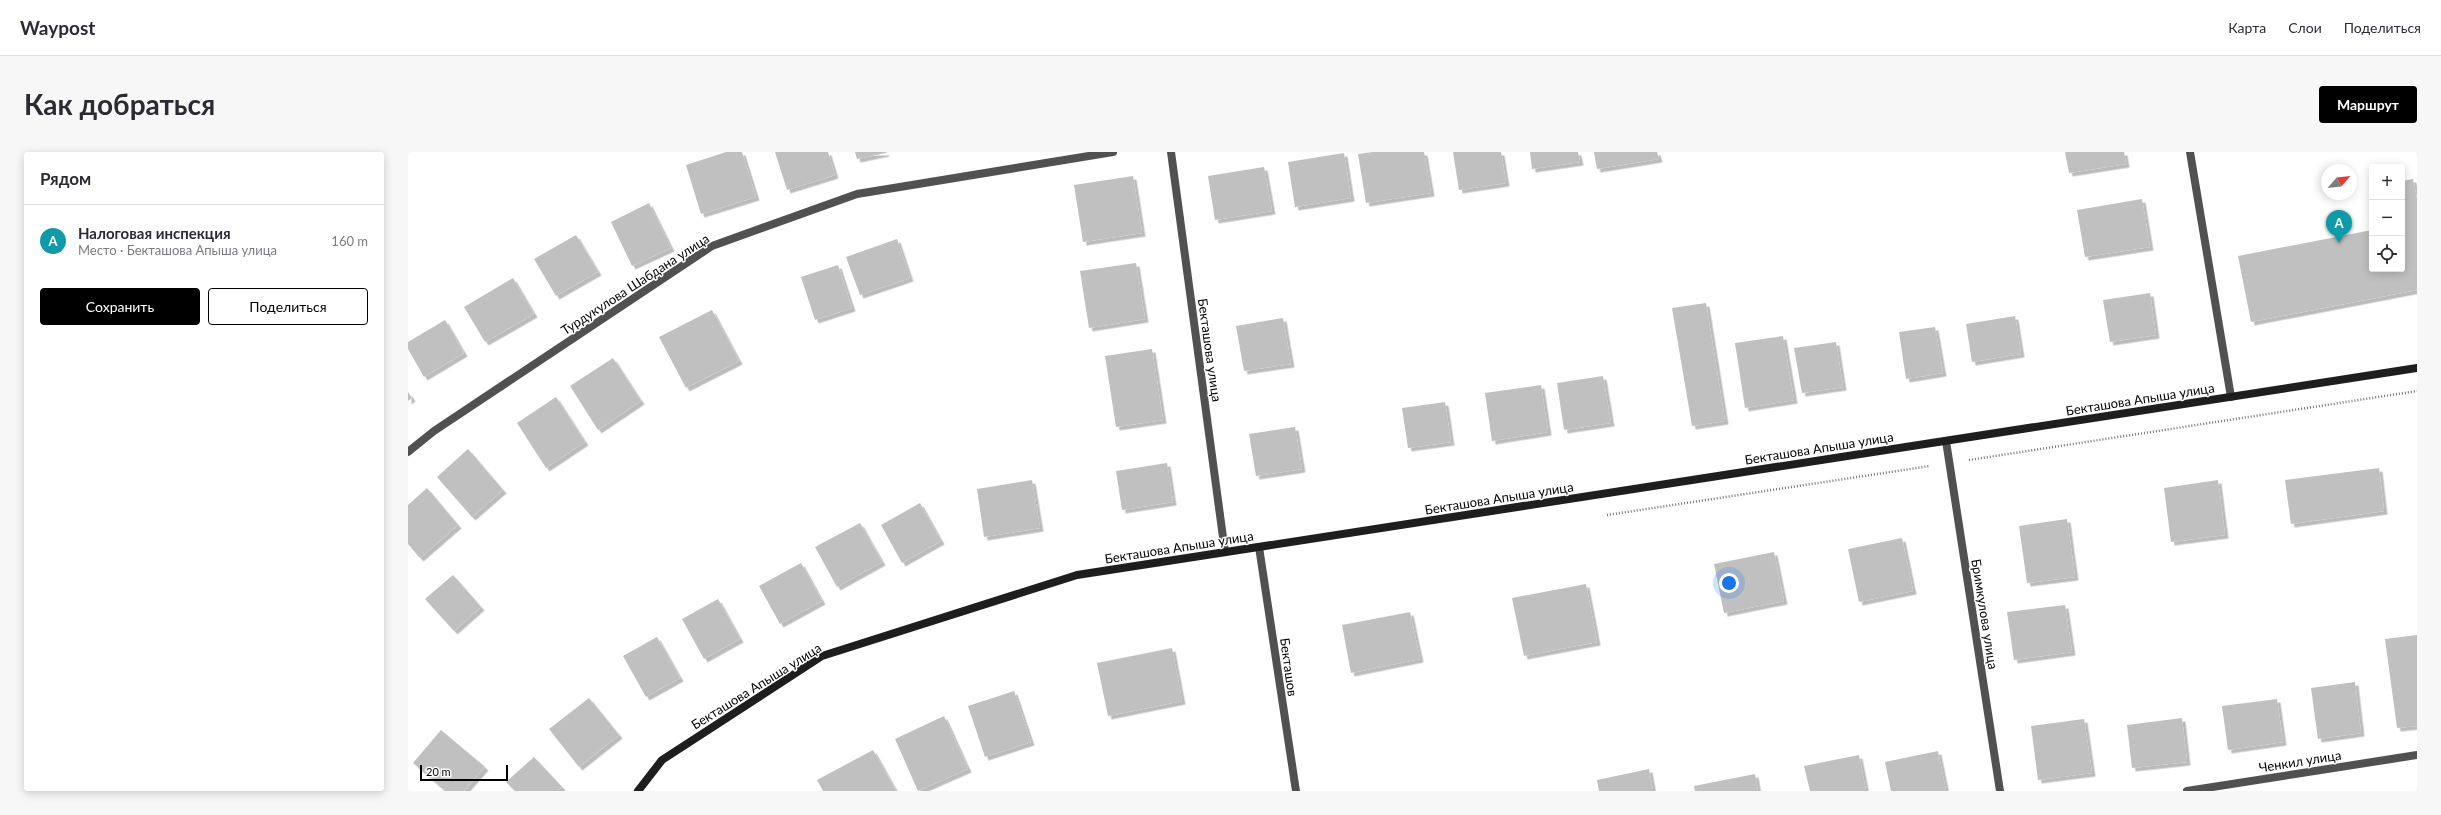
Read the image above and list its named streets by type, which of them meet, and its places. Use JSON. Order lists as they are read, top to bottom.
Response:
{
  "streets": {
    "street": [
      "Турдукулова Шабдана улица",
      "Бекташова улица",
      "Бекташова Апыша улица",
      "Бримкулова улица",
      "Бекташов",
      "Ченкил улица"
    ]
  },
  "crossings": [
    ["Бекташова улица", "Бекташова Апыша улица"],
    ["Бекташова Апыша улица", "Бримкулова улица"],
    ["Бекташова Апыша улица", "Бекташов"]
  ],
  "scale_bar": "20 m",
  "north": "top right",
  "page": {
    "header": "Waypost",
    "nav": ["Карта", "Слои", "Поделиться"],
    "buttons": [
      "Маршрут",
      ["Сохранить", "Поделиться"]
    ],
    "title": "Как добраться",
    "heading": "Рядом",
    "map_buttons": ["+", "−"],
    "list": [
      {
        "mark": "A",
        "name": "Налоговая инспекция",
        "note": "Место · Бекташова Апыша улица",
        "value": "160 m"
      }
    ],
    "pins": "A",
    "scale": "20 m"
  }
}
